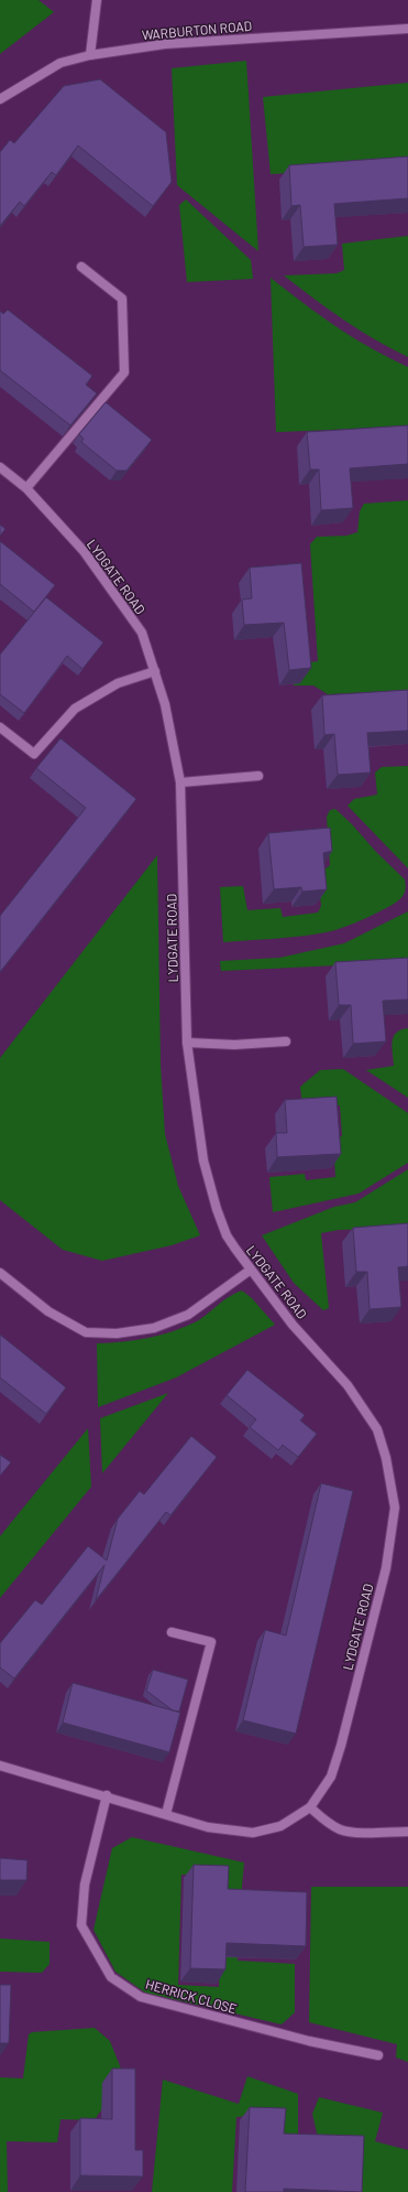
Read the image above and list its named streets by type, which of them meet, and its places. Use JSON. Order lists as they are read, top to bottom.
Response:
{
  "streets": {
    "street": ["WARBURTON ROAD", "LYDGATE ROAD", "HERRICK CLOSE"]
  },
  "crossings": [
    ["LYDGATE ROAD", "HERRICK CLOSE"]
  ]
}
